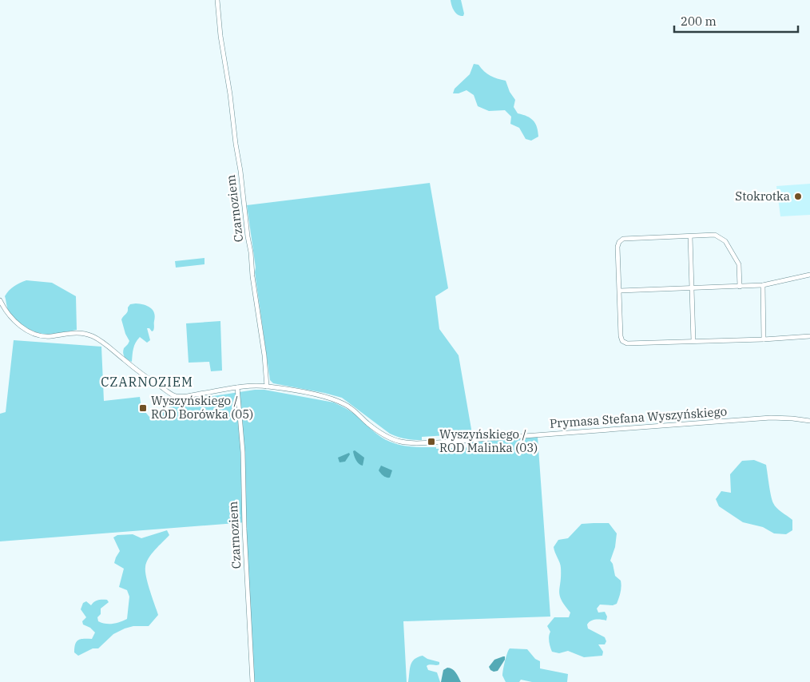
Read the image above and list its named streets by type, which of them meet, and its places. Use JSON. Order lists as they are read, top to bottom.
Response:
{
  "streets": {
    "street": ["Czarnoziem", "Prymasa Stefana Wyszyńskiego"]
  },
  "crossings": [
    ["Czarnoziem", "Prymasa Stefana Wyszyńskiego"]
  ],
  "districts": ["CZARNOZIEM"],
  "places": {
    "other": ["Stokrotka"],
    "transit": ["Wyszyńskiego / ROD Borówka (05)", "Wyszyńskiego / ROD Malinka (03)"]
  },
  "scale_bar": "200 m"
}
